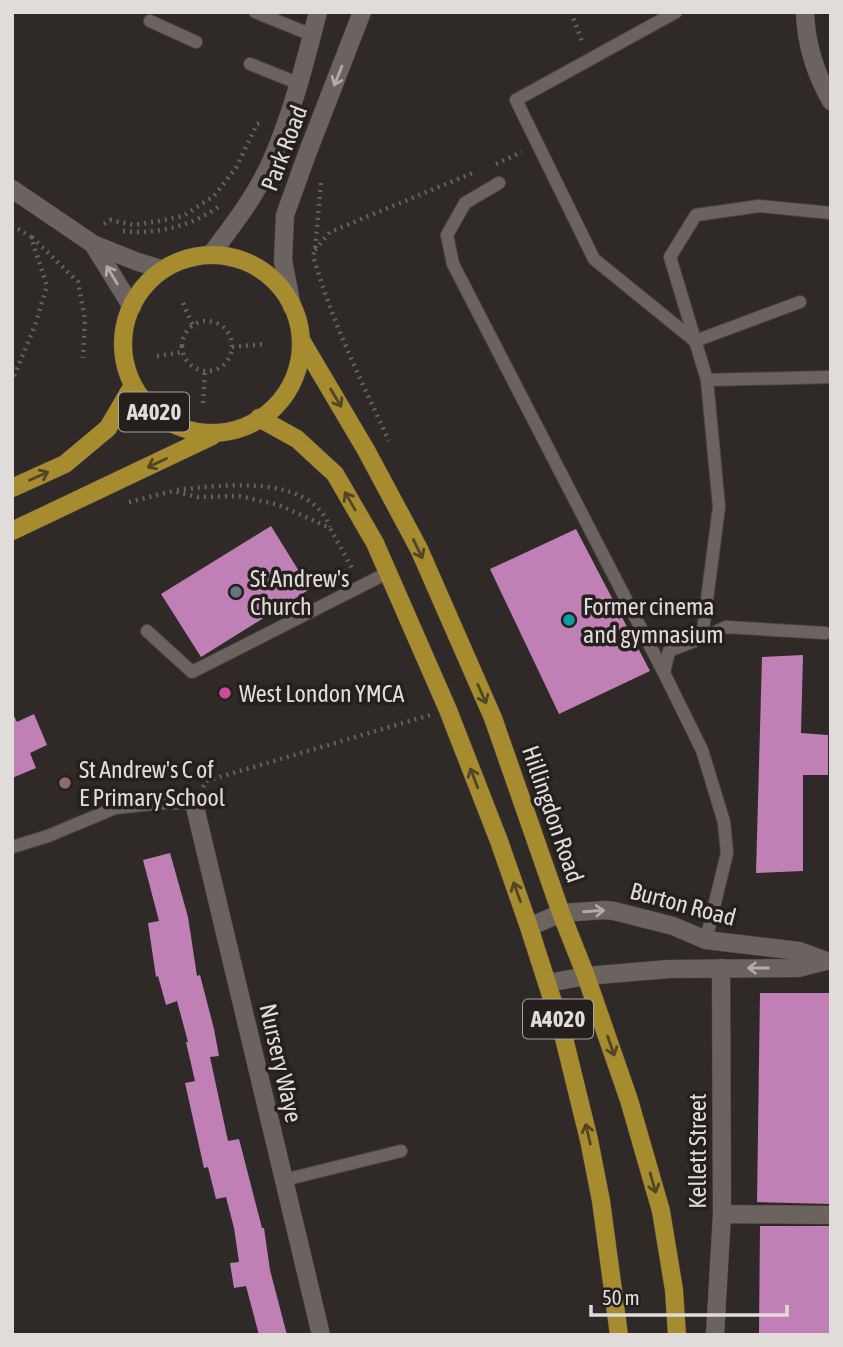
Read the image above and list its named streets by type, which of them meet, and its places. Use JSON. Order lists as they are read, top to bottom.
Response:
{
  "streets": {
    "main road": ["A4020", "Hillingdon Road"],
    "street": [
      "Park Road",
      "Burton Road",
      "Nursery Waye",
      "Kellett Street"
    ]
  },
  "crossings": [
    ["Park Road", "A4020"],
    ["A4020", "Hillingdon Road"],
    ["A4020", "Burton Road"],
    ["Hillingdon Road", "Burton Road"],
    ["Burton Road", "Kellett Street"]
  ],
  "places": [
    "St Andrew's Church",
    "Former cinema and gymnasium",
    "West London YMCA",
    "St Andrew's C of E Primary School"
  ],
  "scale_bar": "50 m"
}
